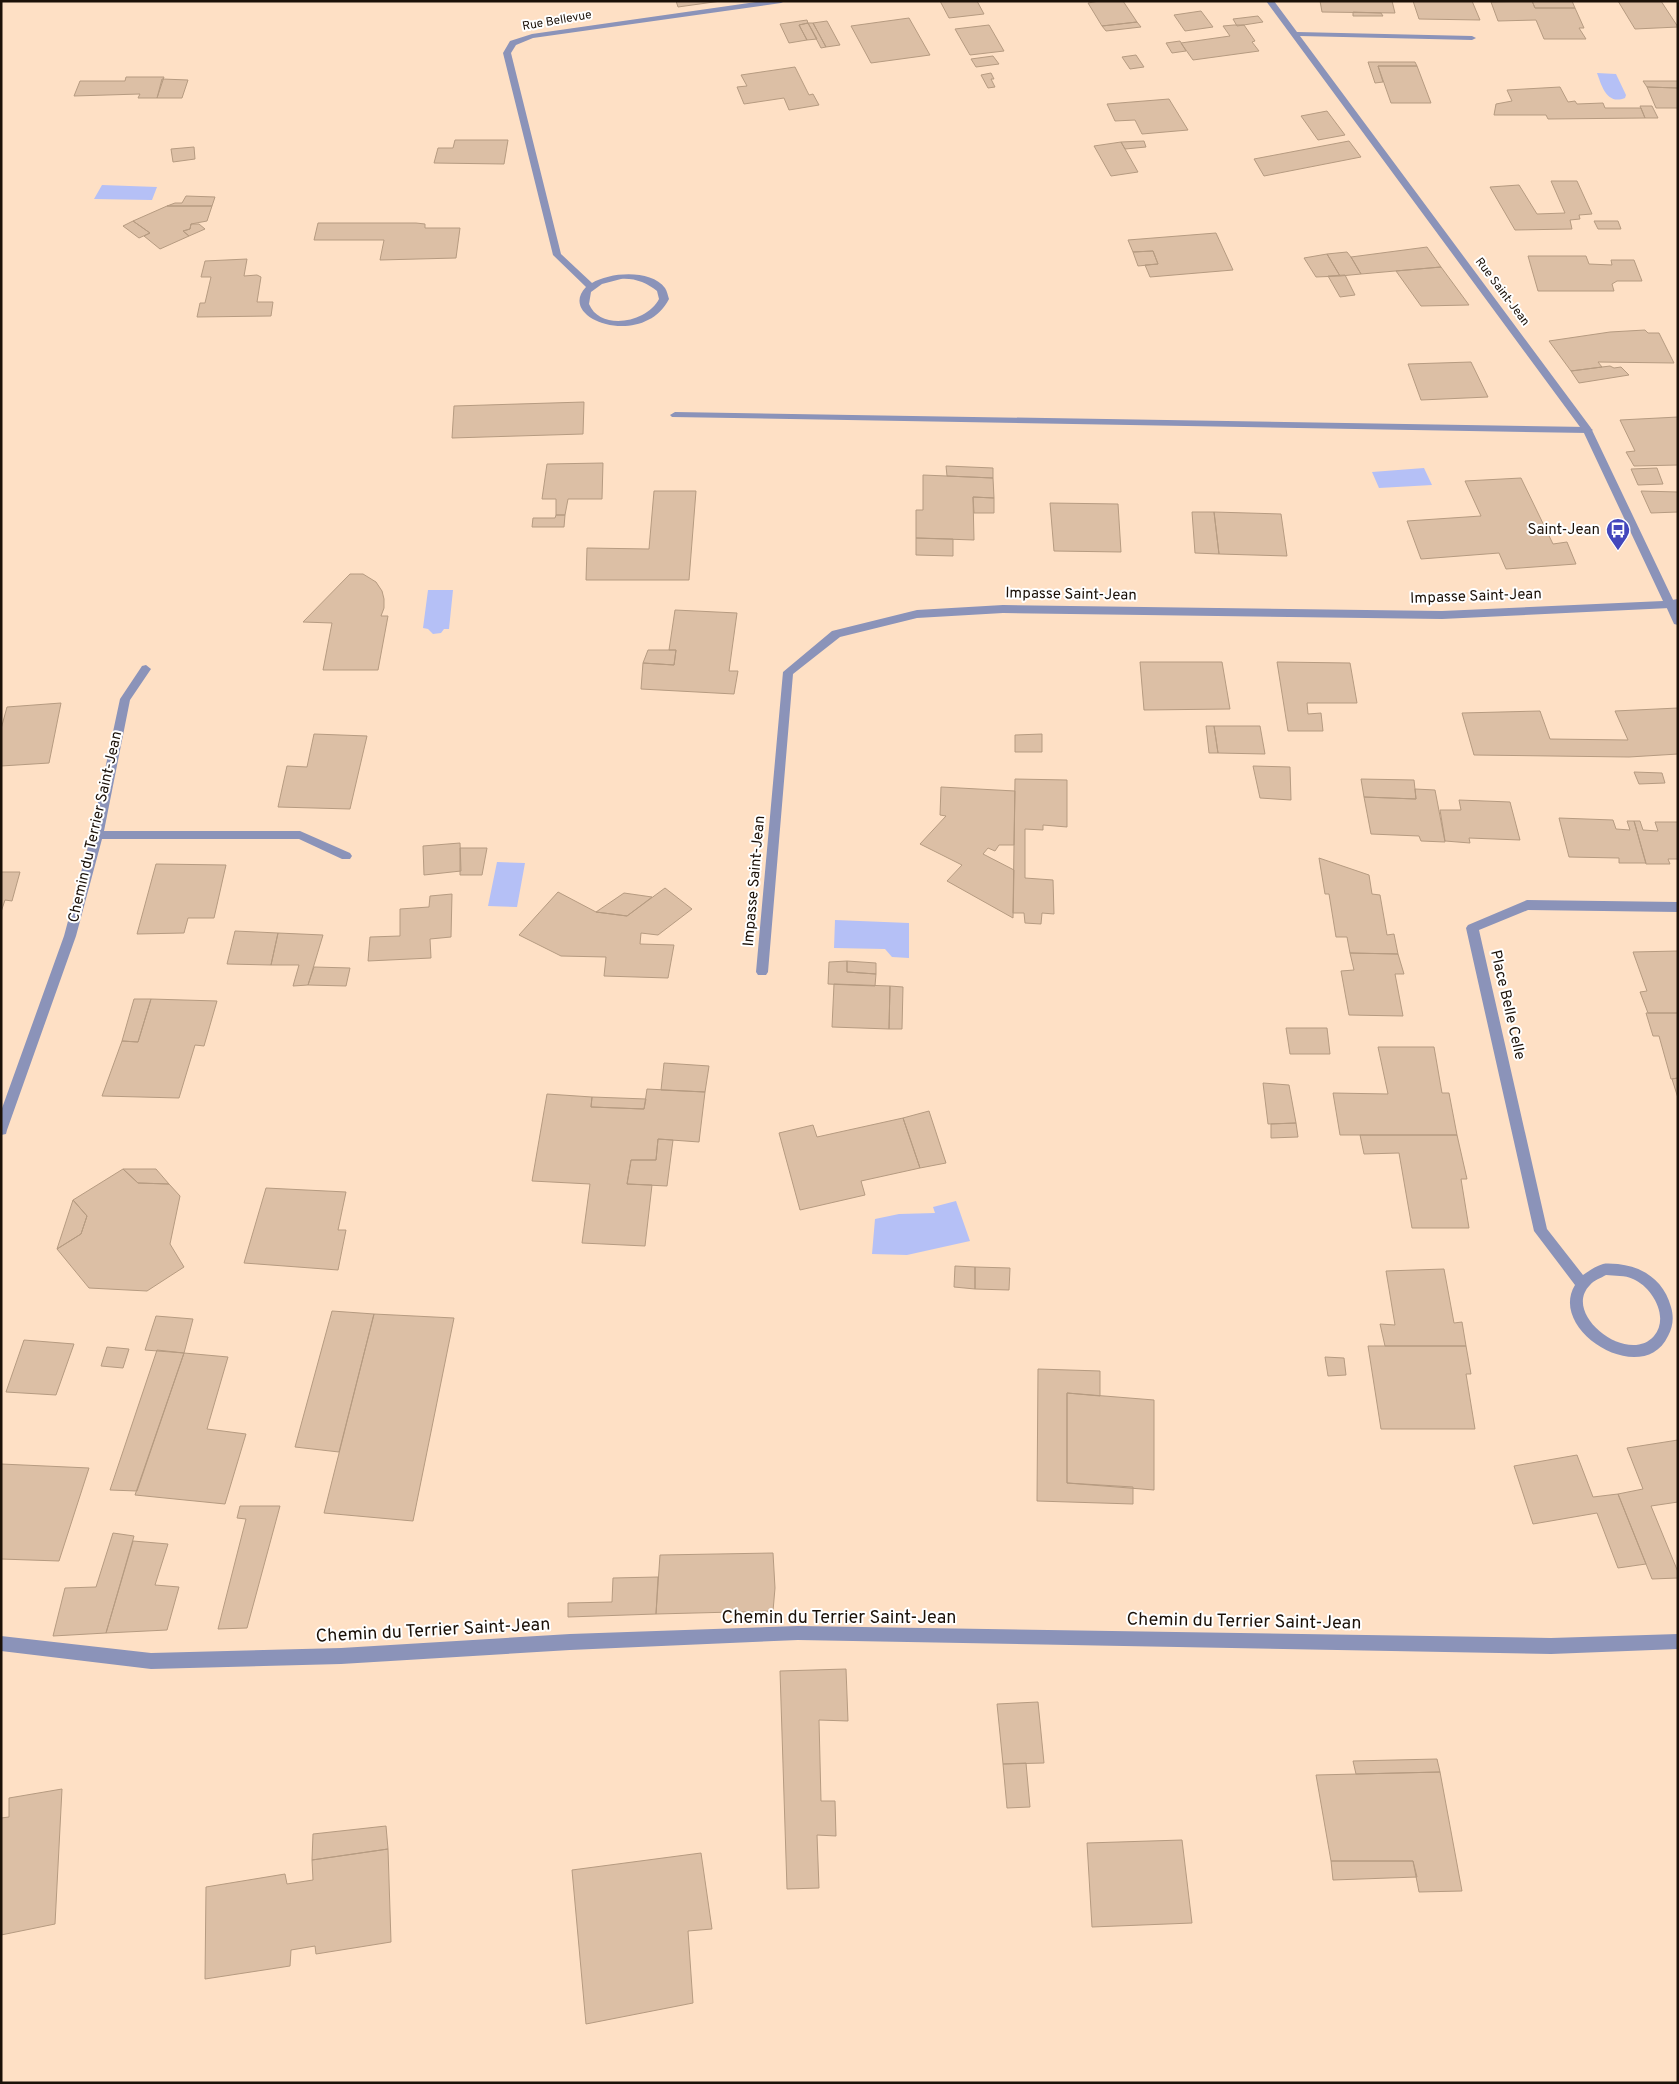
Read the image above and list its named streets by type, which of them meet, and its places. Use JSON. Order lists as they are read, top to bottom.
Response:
{
  "streets": {
    "street": [
      "Rue Bellevue",
      "Rue Saint-Jean",
      "Impasse Saint-Jean",
      "Chemin du Terrier Saint-Jean",
      "Place Belle Celle"
    ]
  },
  "crossings": [
    ["Rue Saint-Jean", "Impasse Saint-Jean"]
  ],
  "places": {
    "bus stop": ["Saint-Jean"]
  }
}
